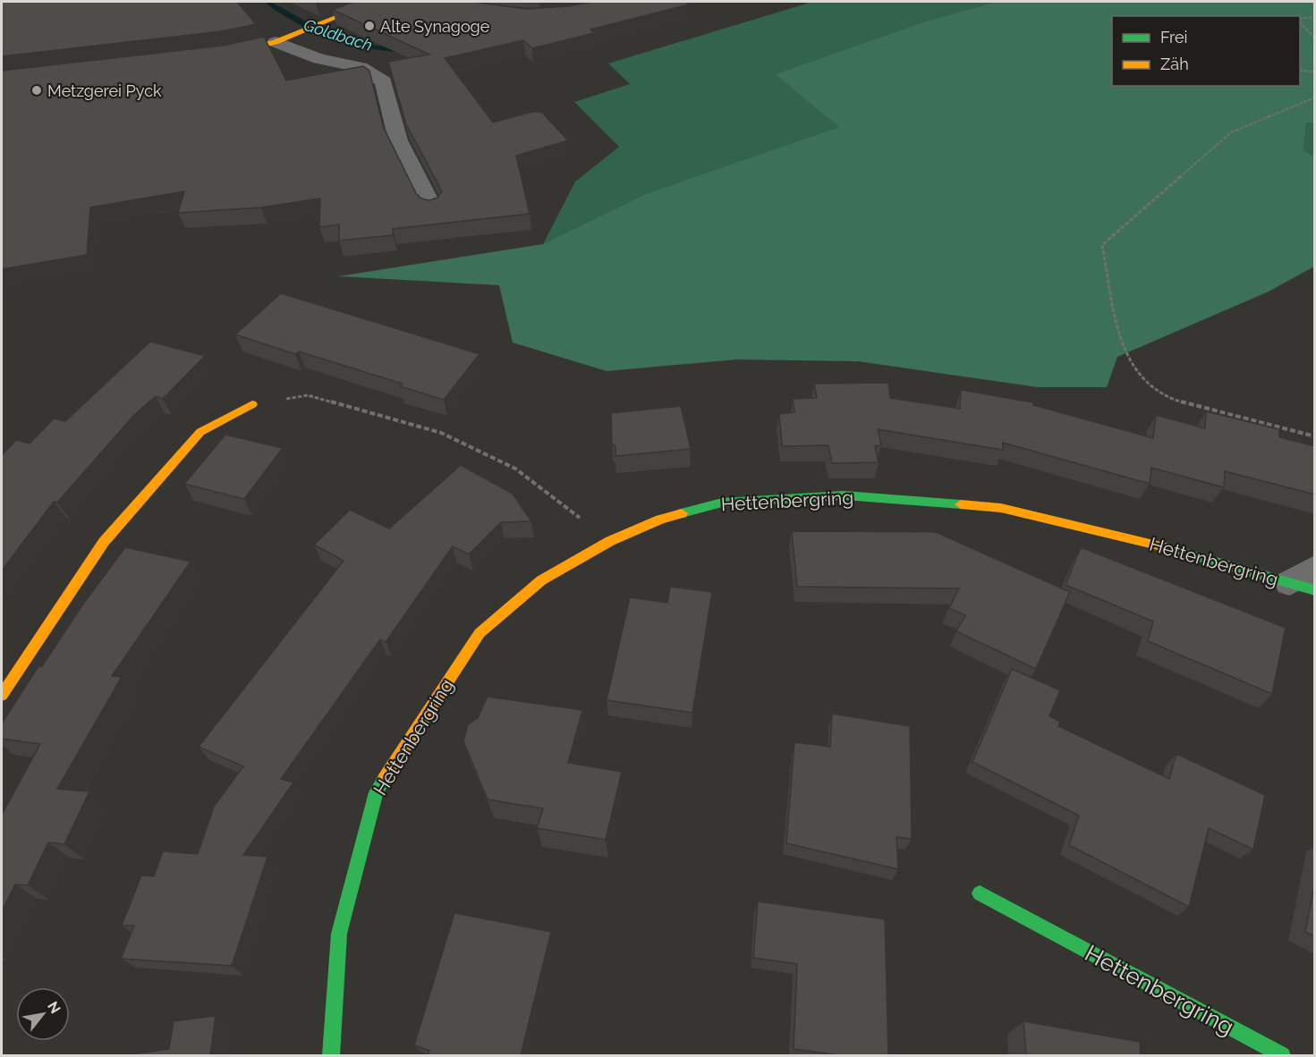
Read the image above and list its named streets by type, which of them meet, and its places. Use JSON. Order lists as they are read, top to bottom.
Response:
{
  "streets": {
    "street": ["Hettenbergring"]
  },
  "water": ["Goldbach"],
  "places": ["Alte Synagoge", "Metzgerei Pyck"],
  "legend": ["Frei", "Zäh"],
  "north": "top right"
}
